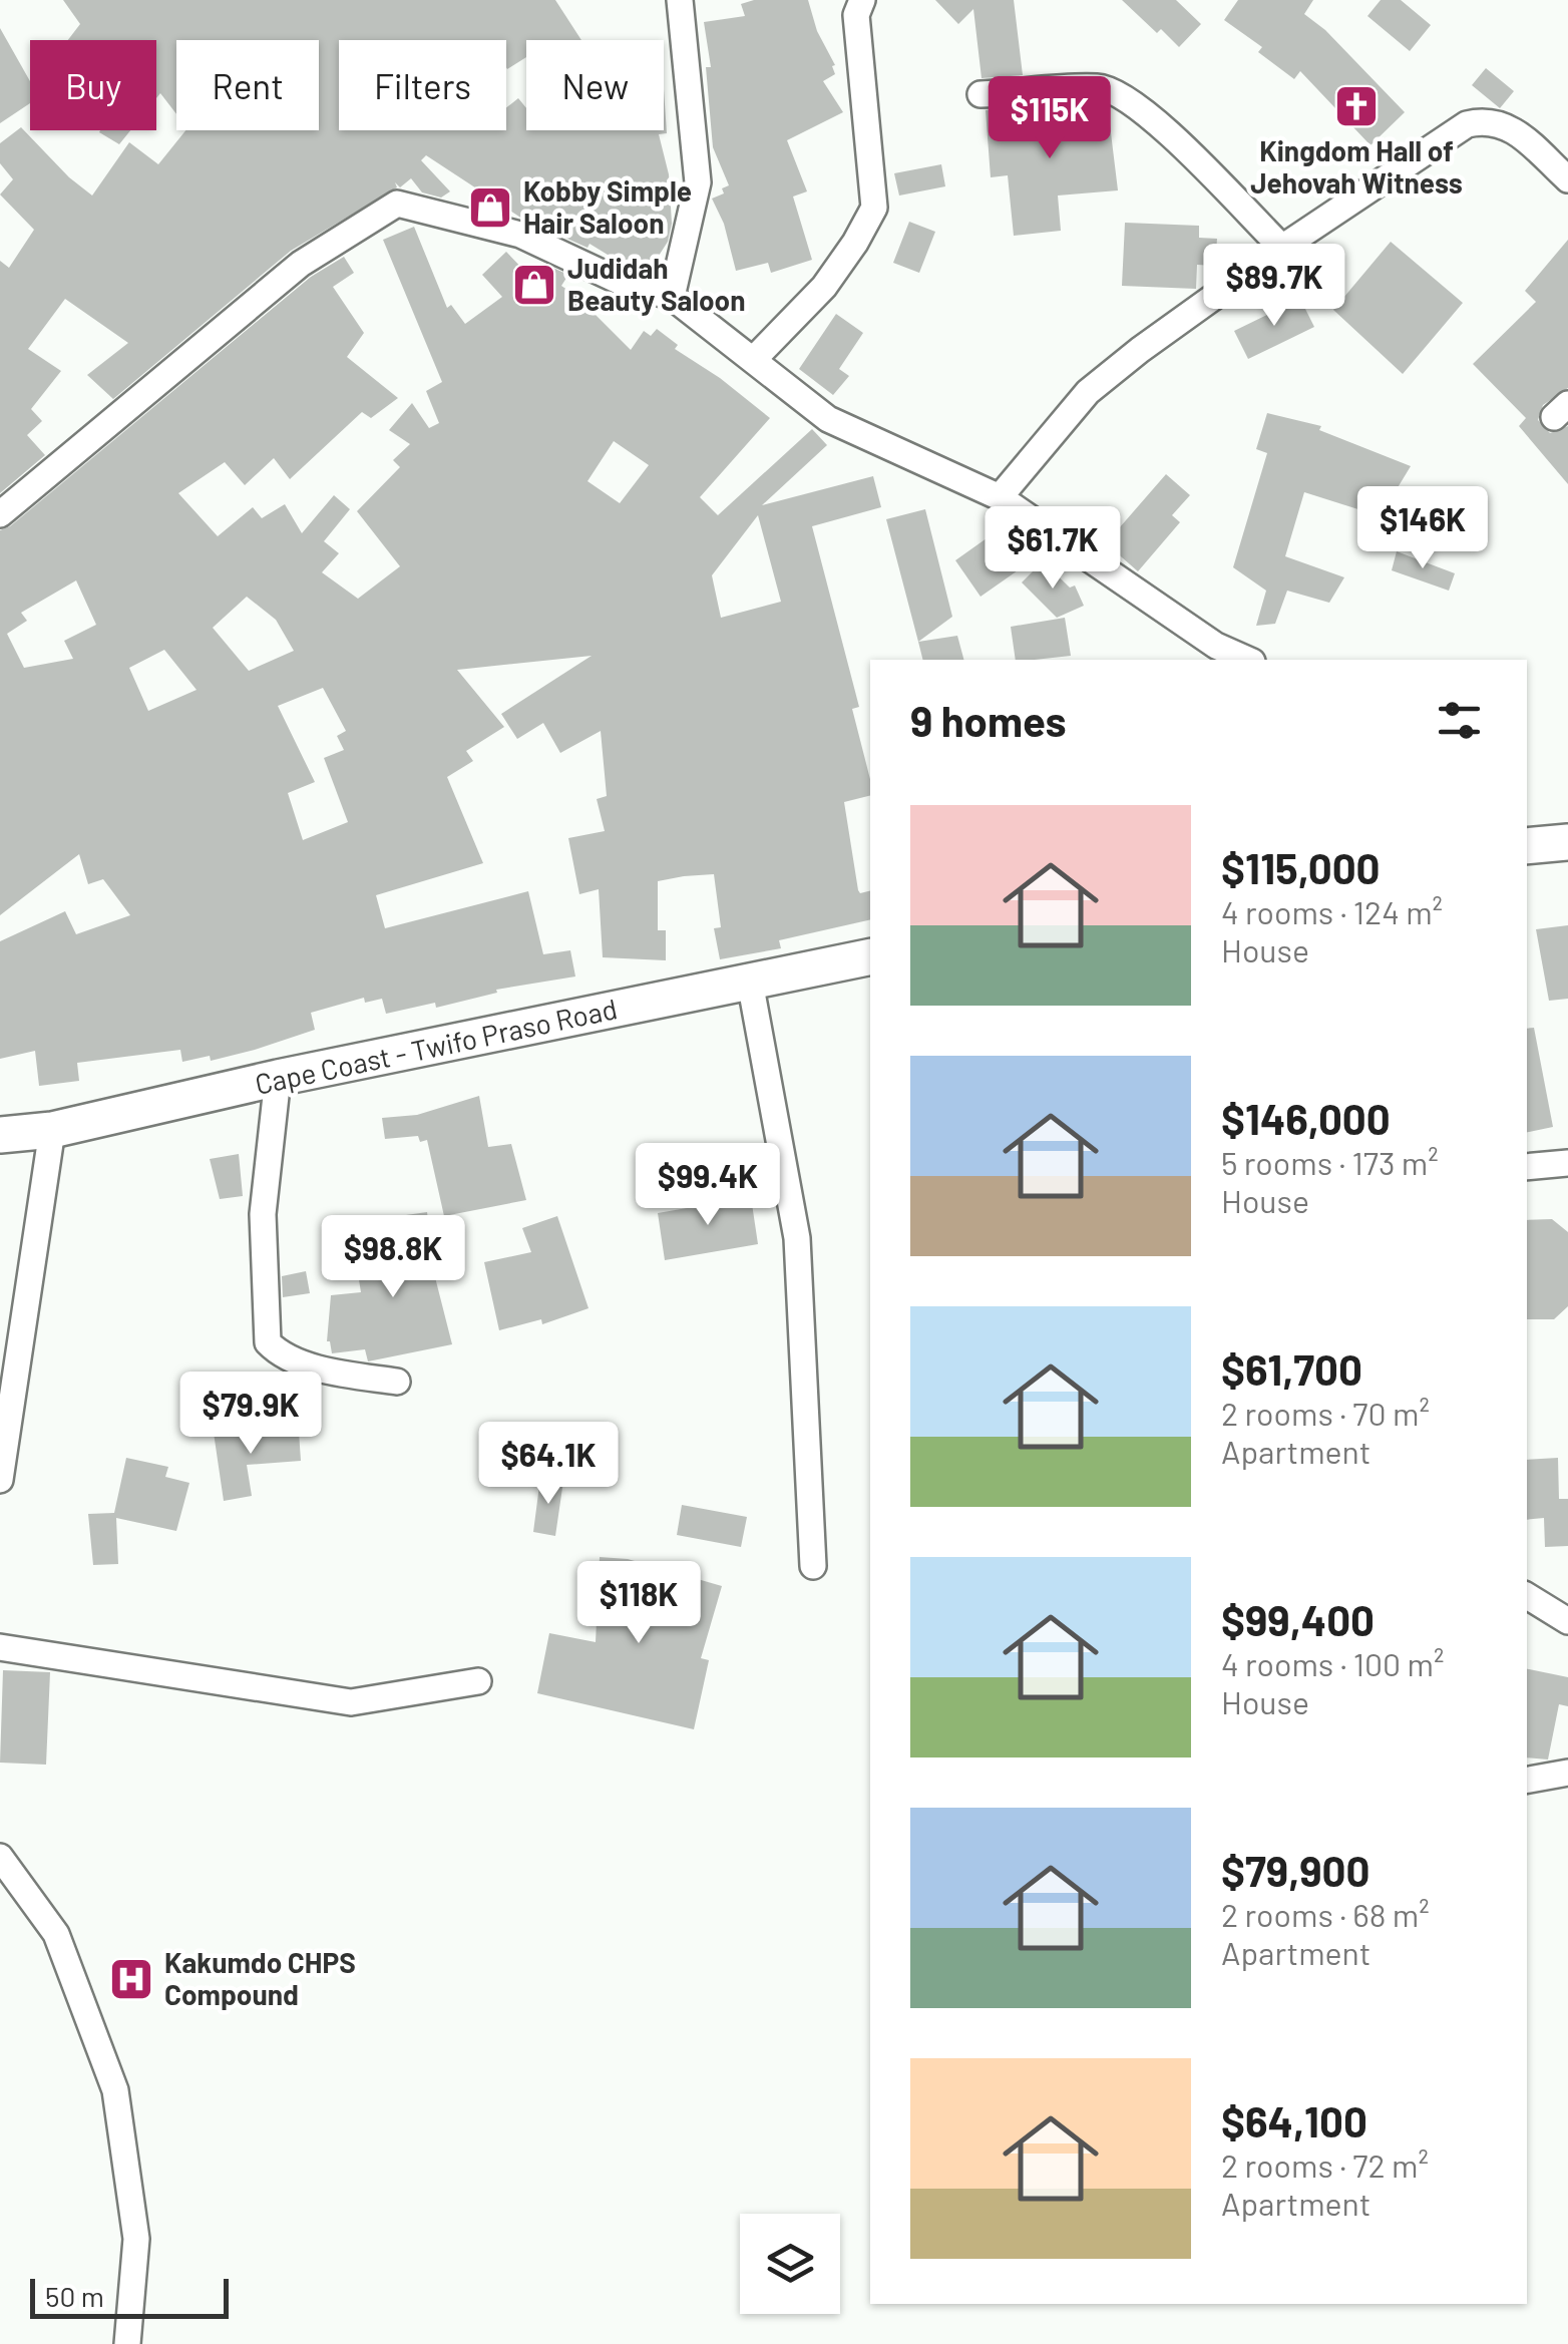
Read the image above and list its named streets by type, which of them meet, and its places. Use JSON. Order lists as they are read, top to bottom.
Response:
{
  "streets": {
    "main road": ["Cape Coast - Twifo Praso Road"]
  },
  "places": {
    "church": ["Kingdom Hall of Jehovah Witness"],
    "shop": ["Kobby Simple Hair Saloon", "Judidah Beauty Saloon"],
    "hospital": ["Kakumdo CHPS Compound"]
  },
  "scale_bar": "50 m",
  "page": {
    "chip": [
      "Buy",
      "Rent",
      "Filters",
      "New"
    ],
    "price": [
      "$115K",
      "$89.7K",
      "$146K",
      "$61.7K",
      "$99.4K",
      "$98.8K",
      "$79.9K",
      "$64.1K",
      "$118K"
    ],
    "heading": "9 homes",
    "list": [
      {
        "name": "$115,000",
        "note": "4 rooms · 124 m² · House"
      },
      {
        "name": "$146,000",
        "note": "5 rooms · 173 m² · House"
      },
      {
        "name": "$61,700",
        "note": "2 rooms · 70 m² · Apartment"
      },
      {
        "name": "$99,400",
        "note": "4 rooms · 100 m² · House"
      },
      {
        "name": "$79,900",
        "note": "2 rooms · 68 m² · Apartment"
      },
      {
        "name": "$64,100",
        "note": "2 rooms · 72 m² · Apartment"
      }
    ],
    "scale": "50 m"
  }
}
